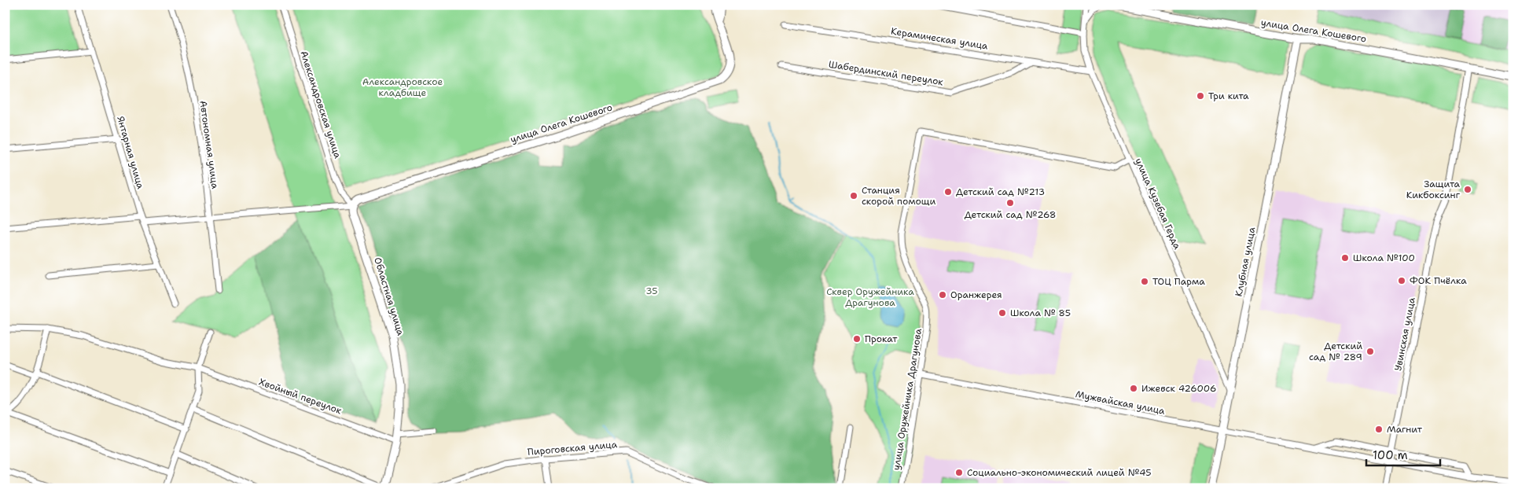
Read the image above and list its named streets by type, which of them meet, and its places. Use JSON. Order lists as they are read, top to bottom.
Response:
{
  "streets": {
    "main road": ["улица Олега Кошевого", "Клубная улица", "Областная улица"],
    "street": [
      "Керамическая улица",
      "Шабердинский переулок",
      "Александровская улица",
      "Автономная улица",
      "Янтарная улица",
      "улица Кузебая Герда",
      "Увинская улица",
      "Хвойный переулок",
      "улица Оружейника Драгунова",
      "Мужвайская улица",
      "Пироговская улица"
    ]
  },
  "crossings": [
    ["улица Олега Кошевого", "Александровская улица"],
    ["улица Олега Кошевого", "Клубная улица"],
    ["улица Олега Кошевого", "Областная улица"],
    ["улица Олега Кошевого", "Увинская улица"],
    ["Керамическая улица", "Шабердинский переулок"],
    ["Керамическая улица", "улица Кузебая Герда"],
    ["Александровская улица", "Областная улица"],
    ["улица Кузебая Герда", "Клубная улица"],
    ["улица Кузебая Герда", "улица Оружейника Драгунова"],
    ["Клубная улица", "Мужвайская улица"],
    ["Областная улица", "Хвойный переулок"],
    ["Увинская улица", "Мужвайская улица"],
    ["улица Оружейника Драгунова", "Мужвайская улица"]
  ],
  "parks": ["Александровское кладбище", "35", "Сквер Оружейника Драгунова"],
  "places": [
    "Три кита",
    "Защита Кикбоксинг",
    "Детский сад №213",
    "Станция скорой помощи",
    "Детский сад №268",
    "Школа №100",
    "ФОК Пчёлка",
    "ТОЦ Парма",
    "Оранжерея",
    "Школа № 85",
    "Прокат",
    "Детский сад № 289",
    "Ижевск 426006",
    "Магнит",
    "Социально-экономический лицей №45"
  ],
  "scale_bar": "100 m"
}
